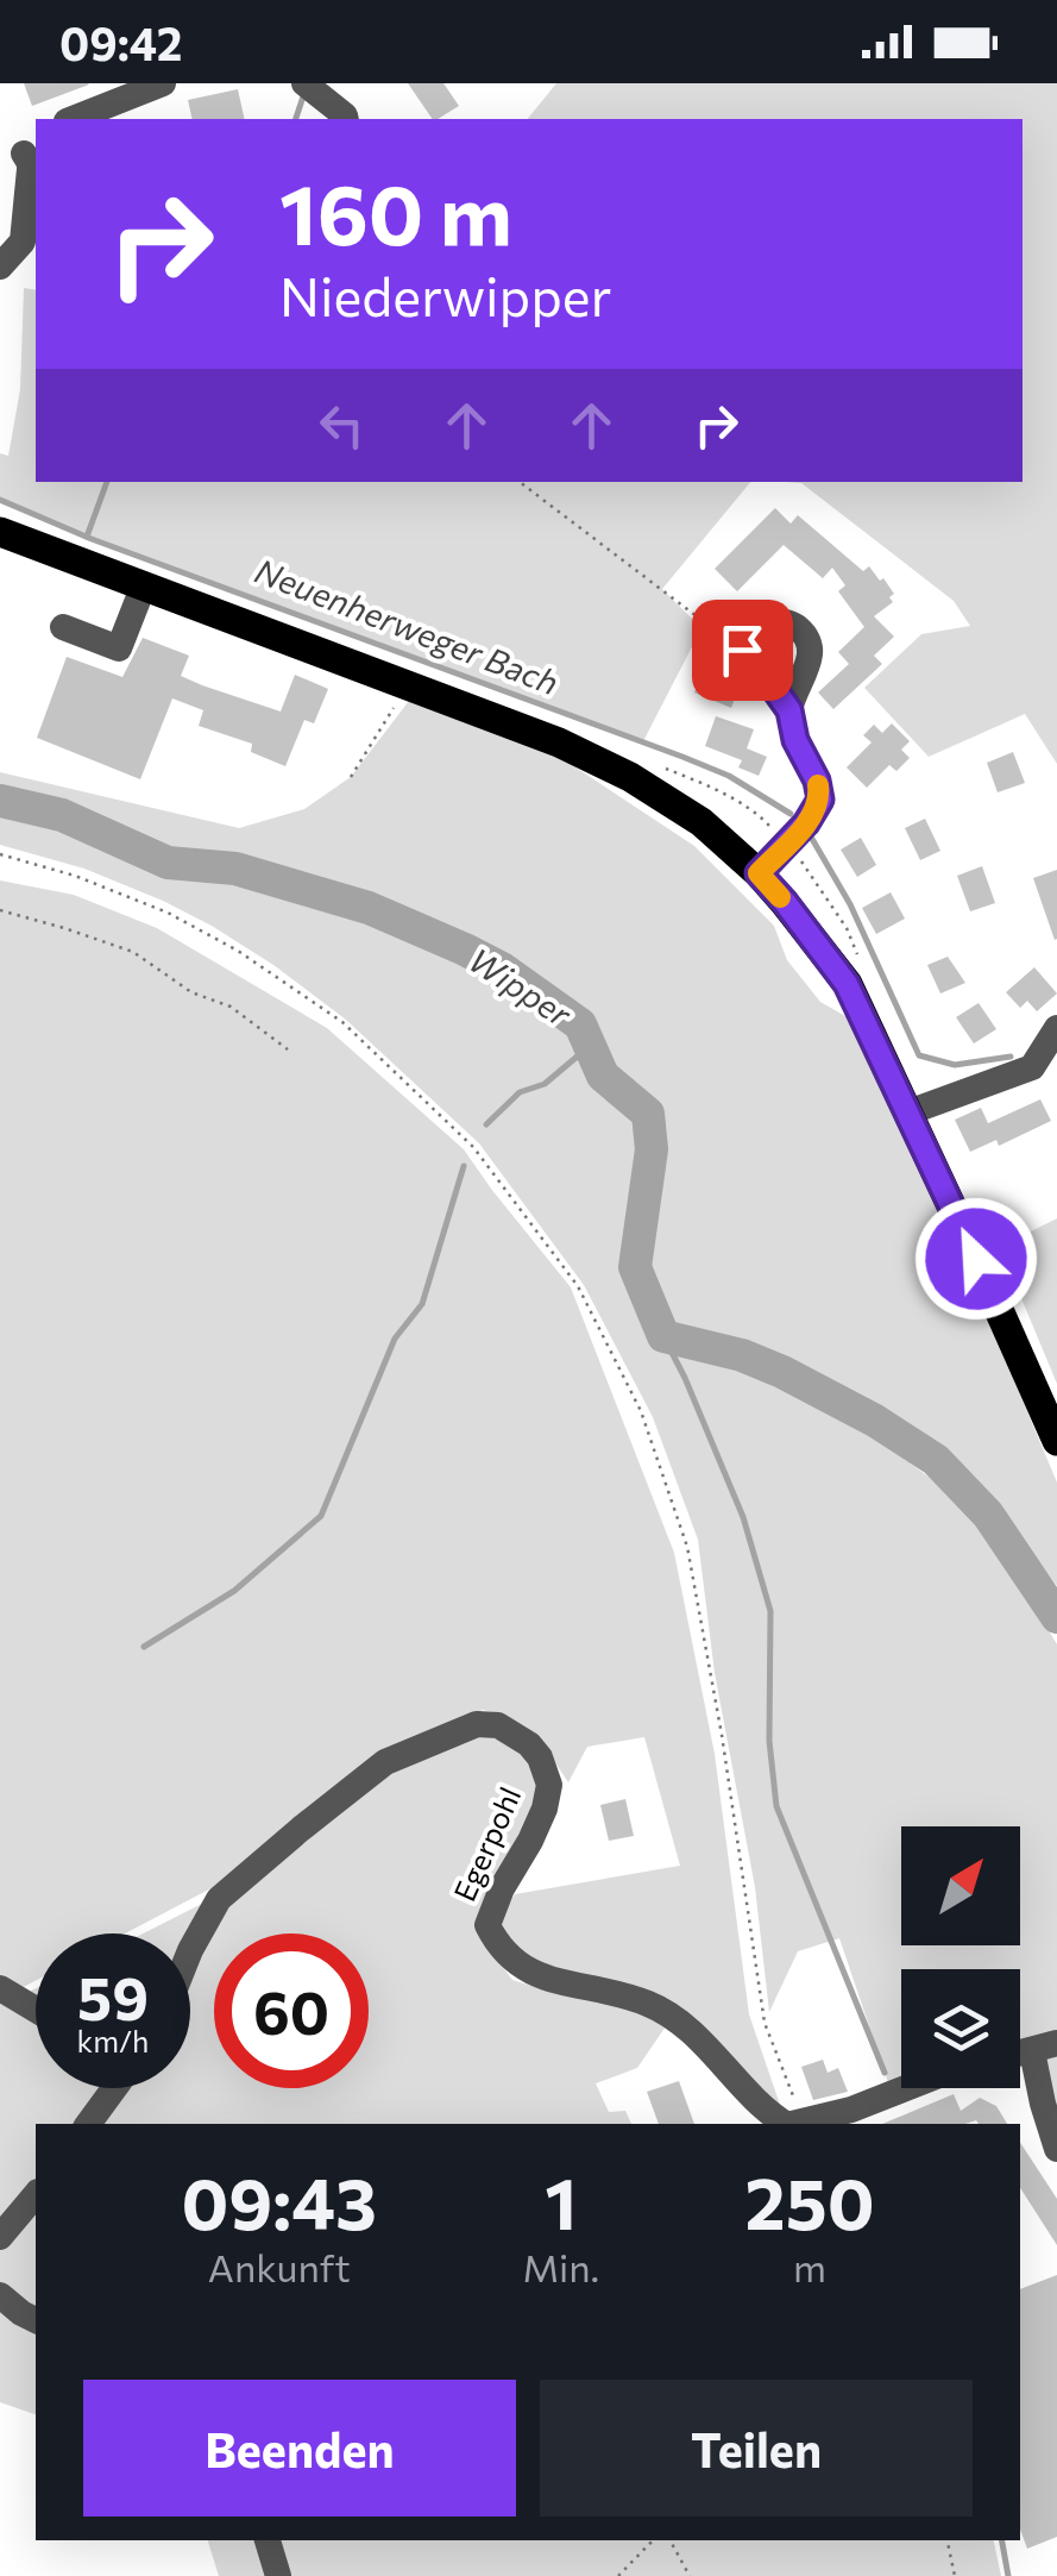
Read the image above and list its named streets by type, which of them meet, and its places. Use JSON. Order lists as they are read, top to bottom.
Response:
{
  "streets": {
    "street": ["Egerpohl"]
  },
  "water": ["Neuenherweger Bach", "Wipper"],
  "north": "top right",
  "page": {
    "status": "09:42",
    "turn": ["160 m", "Niederwipper"],
    "speed": "59 km/h",
    "limit": "60",
    "eta": [
      "09:43",
      "Ankunft",
      "1",
      "Min.",
      "250",
      "m"
    ],
    "buttons": ["Beenden", "Teilen"]
  }
}
